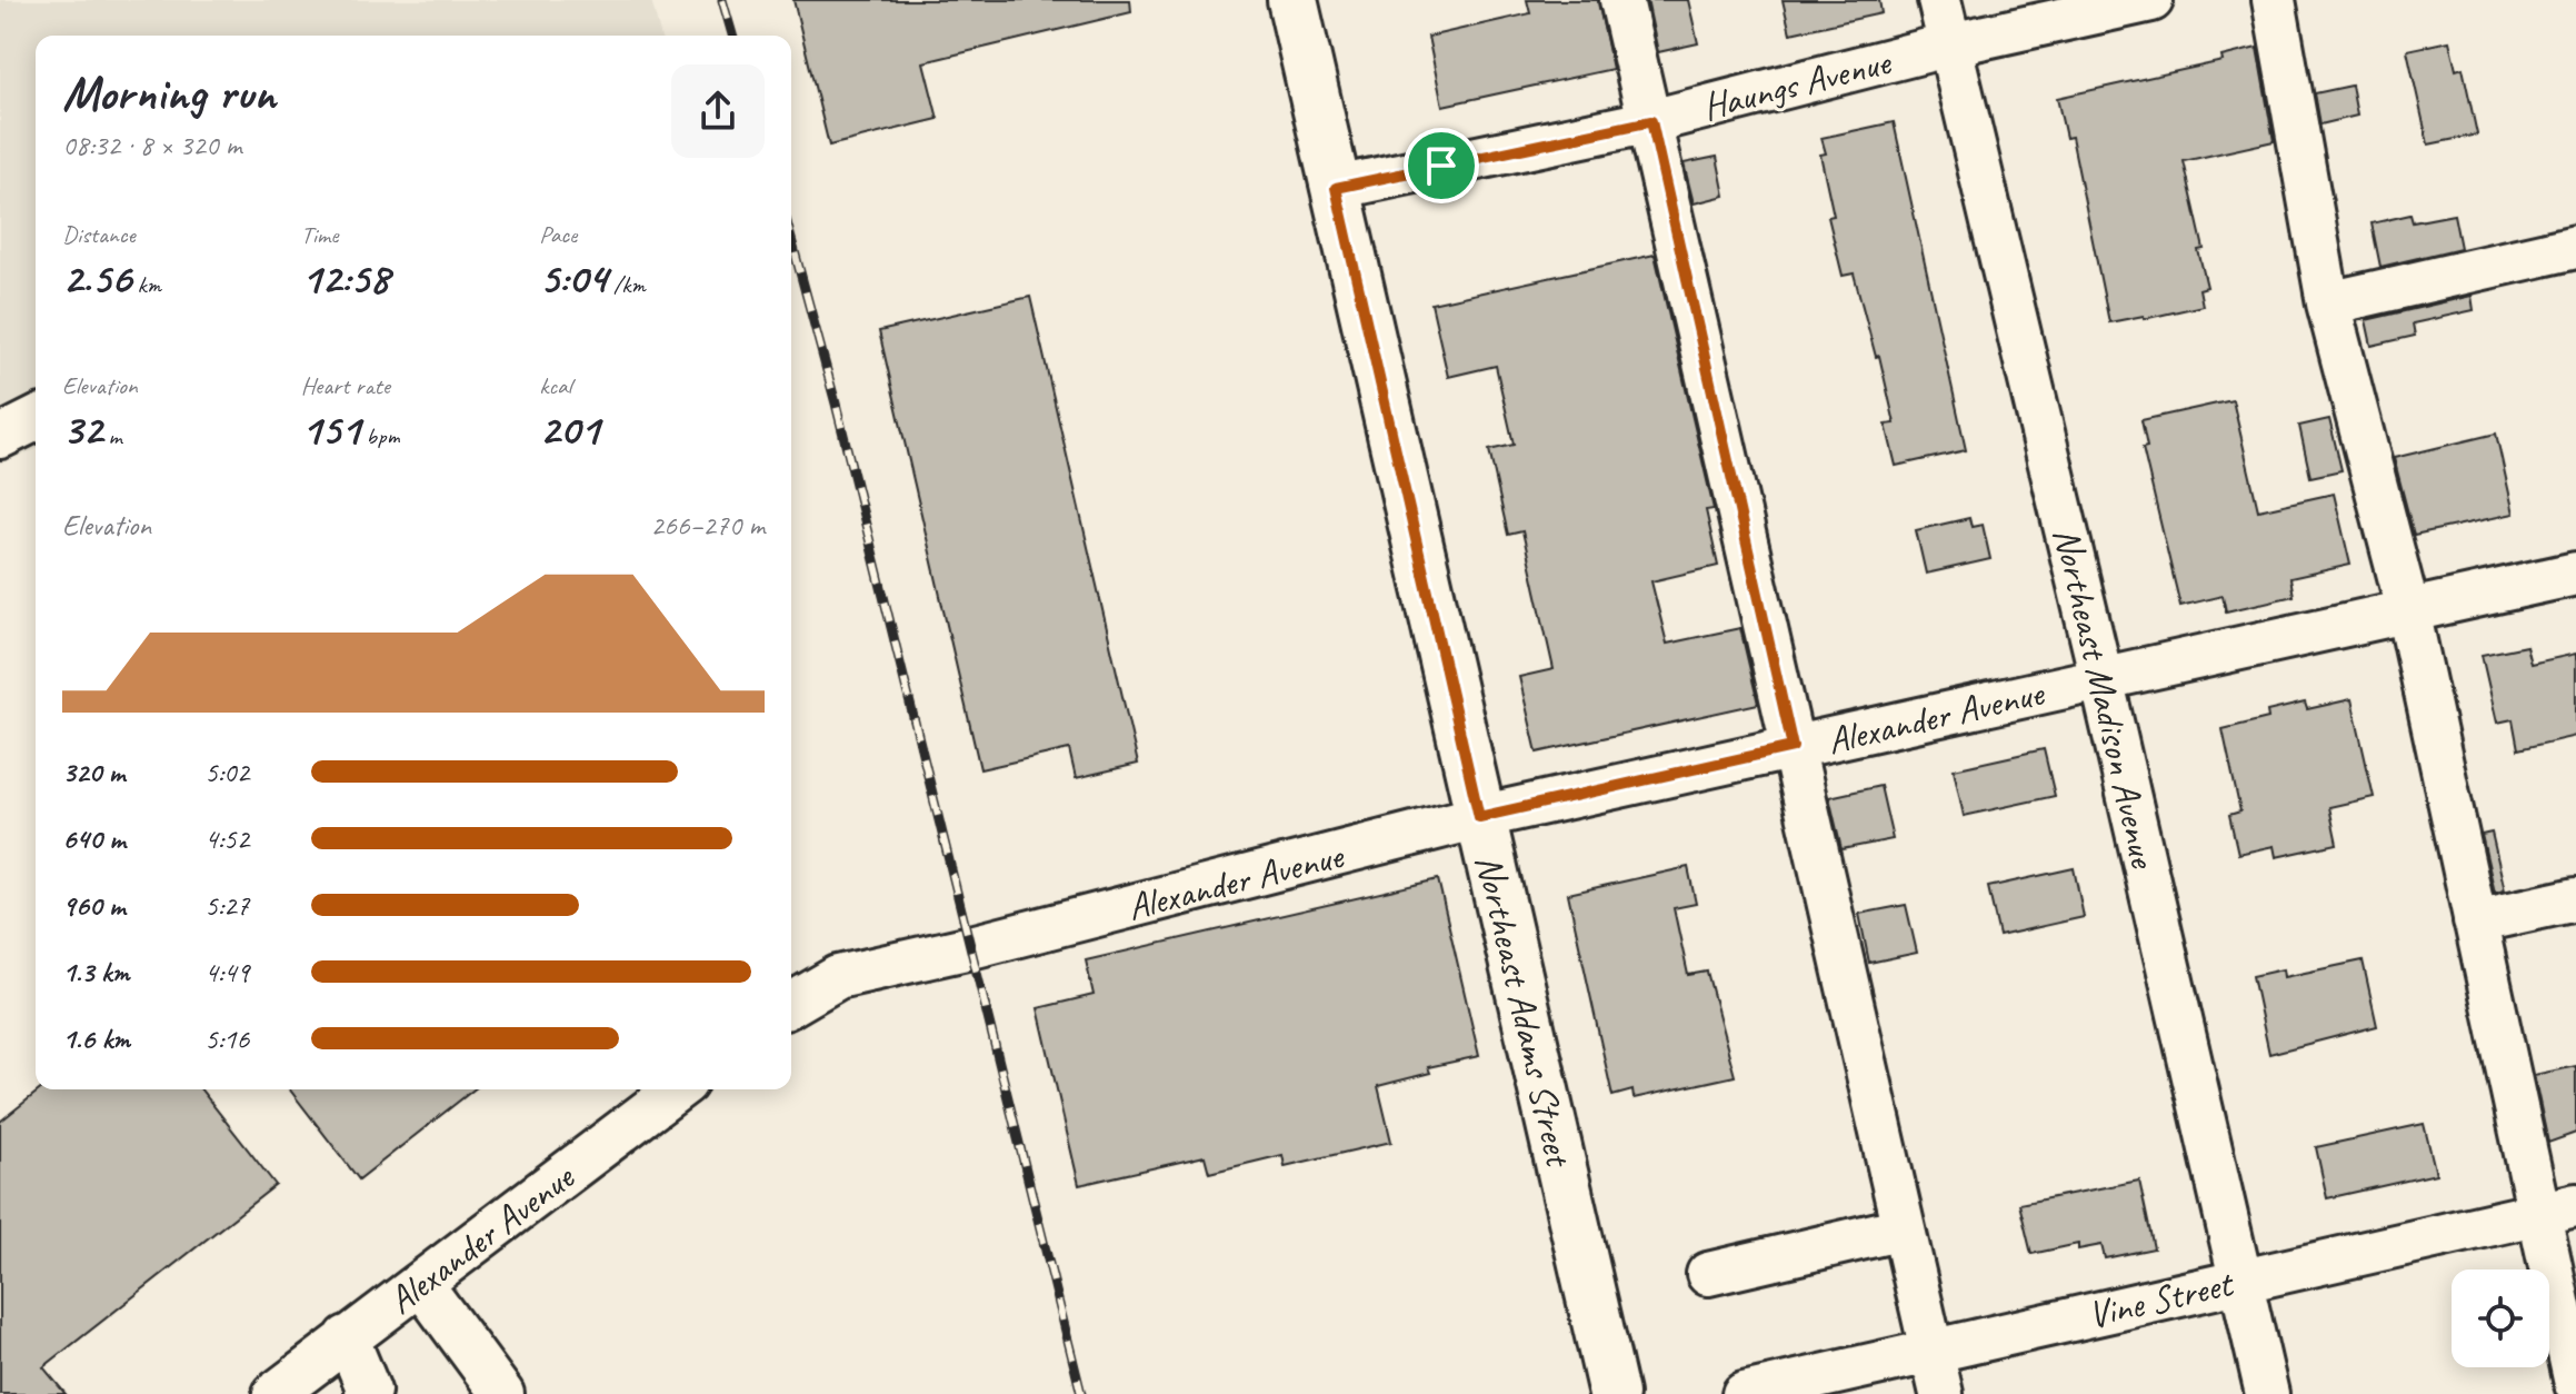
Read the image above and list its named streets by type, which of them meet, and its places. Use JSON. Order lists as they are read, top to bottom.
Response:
{
  "streets": {
    "main road": ["Northeast Adams Street"],
    "street": [
      "Haungs Avenue",
      "Northeast Madison Avenue",
      "Alexander Avenue",
      "Vine Street"
    ]
  },
  "crossings": [
    ["Haungs Avenue", "Northeast Madison Avenue"],
    ["Haungs Avenue", "Northeast Adams Street"],
    ["Northeast Madison Avenue", "Alexander Avenue"],
    ["Northeast Madison Avenue", "Vine Street"],
    ["Alexander Avenue", "Northeast Adams Street"]
  ],
  "page": {
    "heading": ["Morning run", "08:32 · 8 × 320 m"],
    "stats": [
      ["Distance", "2.56 km"],
      ["Time", "12:58"],
      ["Pace", "5:04 /km"],
      ["Elevation", "32 m"],
      ["Heart rate", "151 bpm"],
      ["kcal", "201"]
    ],
    "chart": ["Elevation", "266–270 m"],
    "list": [
      {
        "name": "320 m",
        "note": "5:02"
      },
      {
        "name": "640 m",
        "note": "4:52"
      },
      {
        "name": "960 m",
        "note": "5:27"
      },
      {
        "name": "1.3 km",
        "note": "4:49"
      },
      {
        "name": "1.6 km",
        "note": "5:16"
      }
    ]
  }
}
